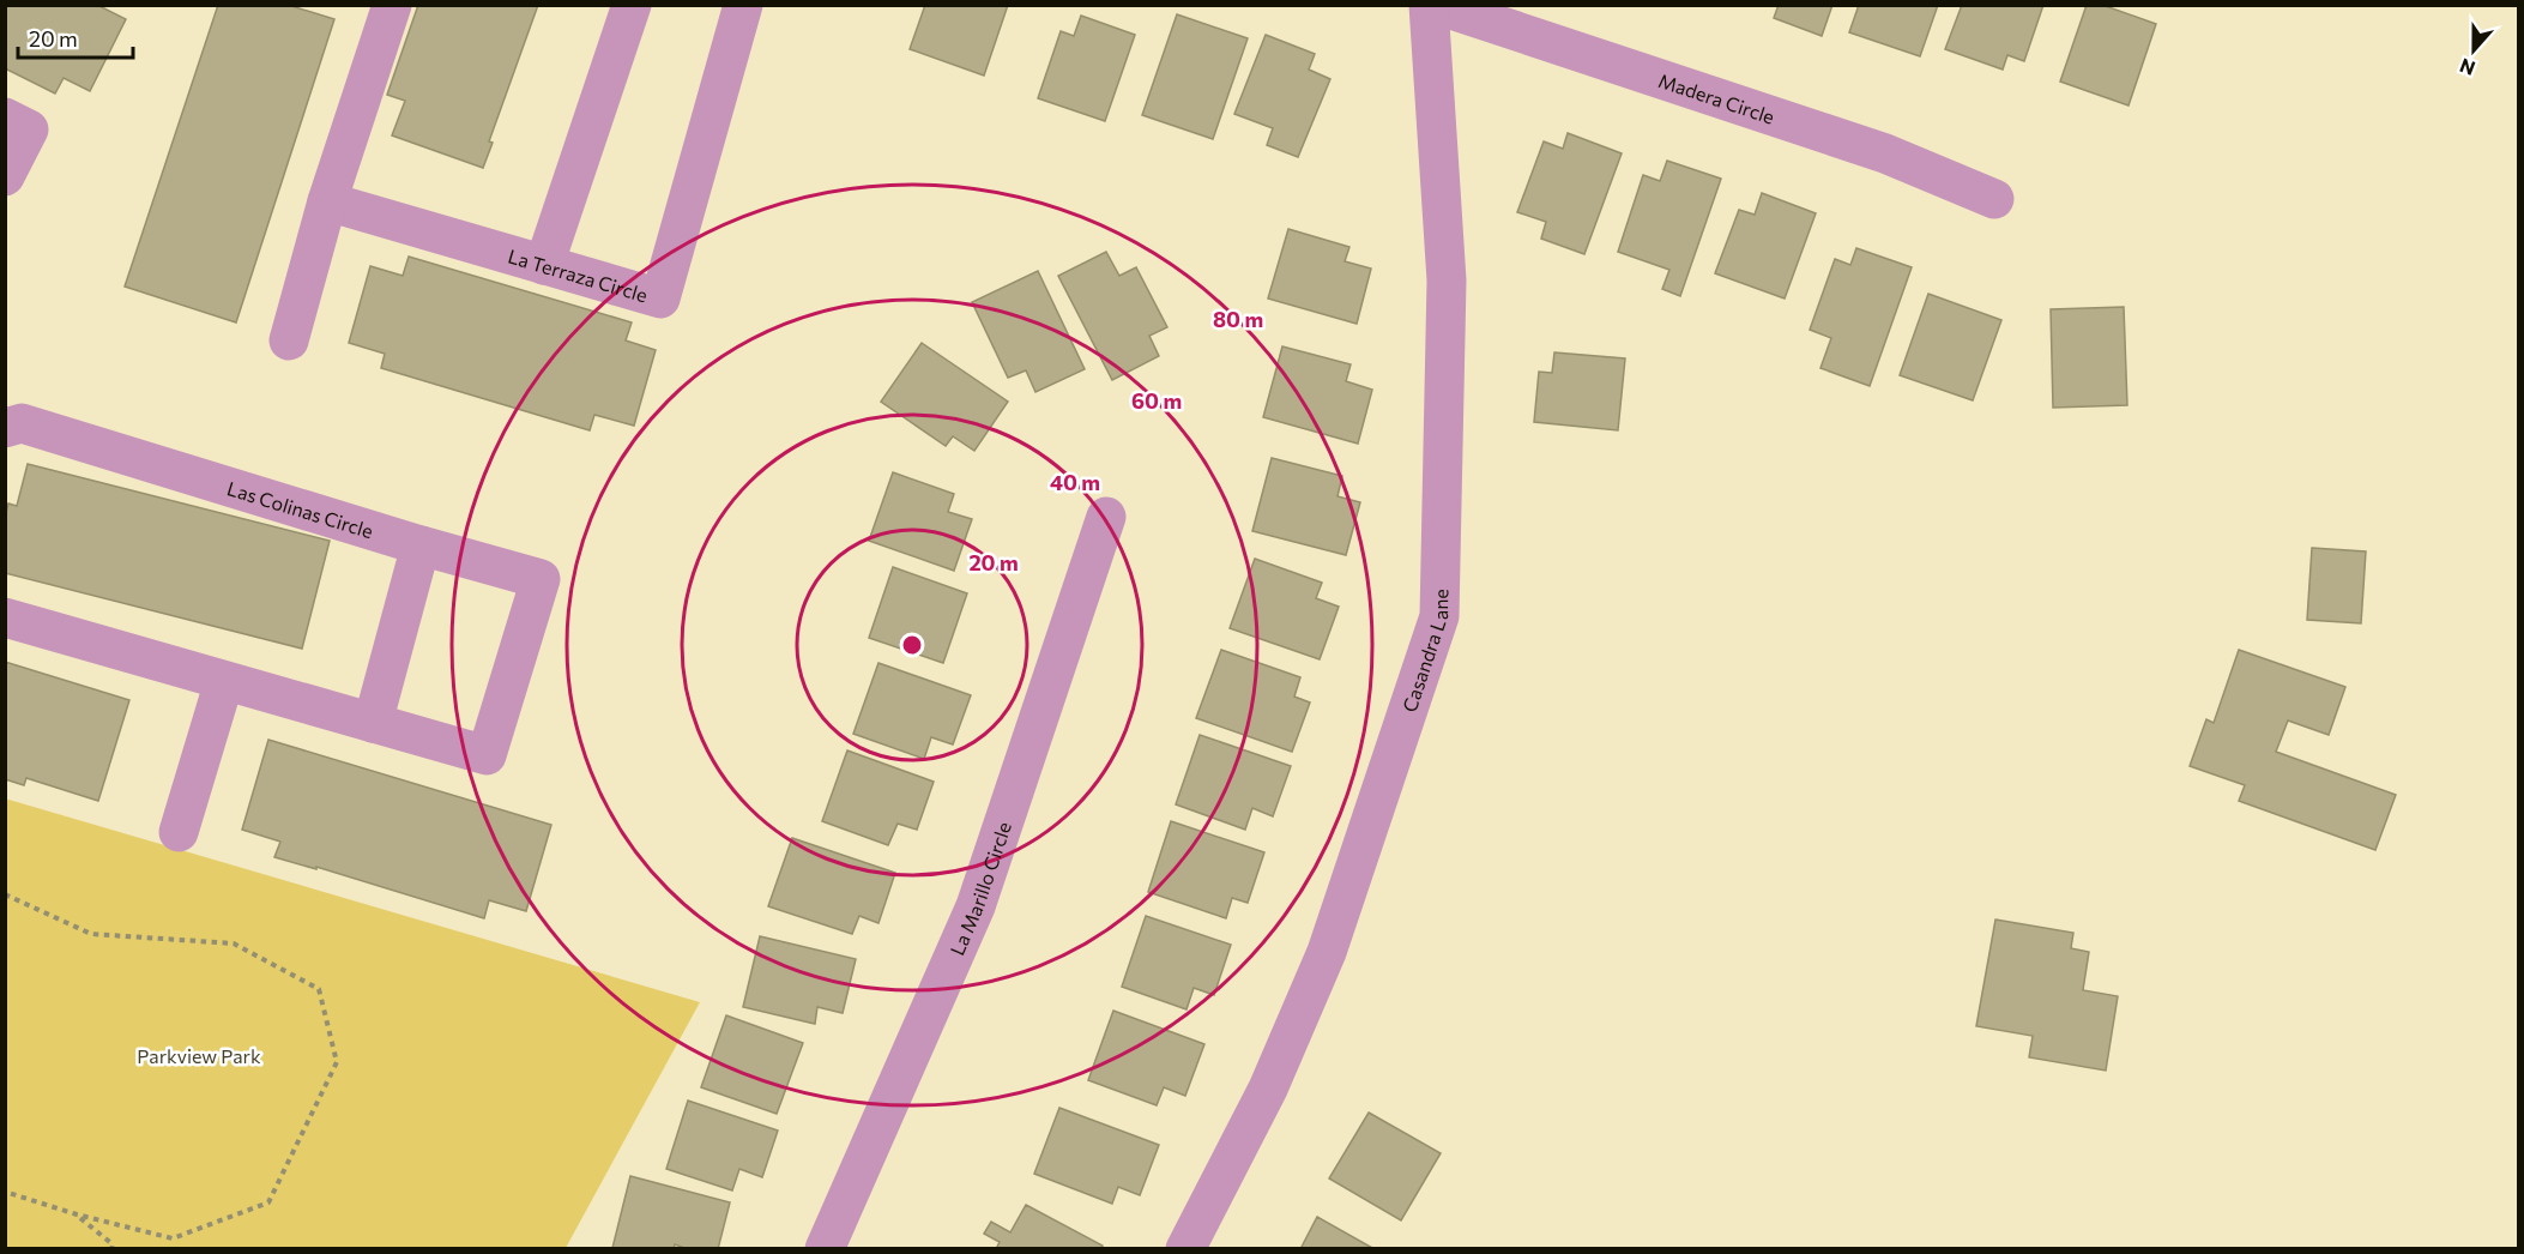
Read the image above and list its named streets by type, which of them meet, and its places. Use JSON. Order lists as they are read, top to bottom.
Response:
{
  "streets": {
    "street": [
      "Madera Circle",
      "La Terraza Circle",
      "Las Colinas Circle",
      "Casandra Lane",
      "La Marillo Circle"
    ]
  },
  "parks": ["Parkview Park"],
  "scale_bar": "20 m",
  "north": "bottom",
  "rings": [
    "80 m",
    "60 m",
    "40 m",
    "20 m"
  ]
}
